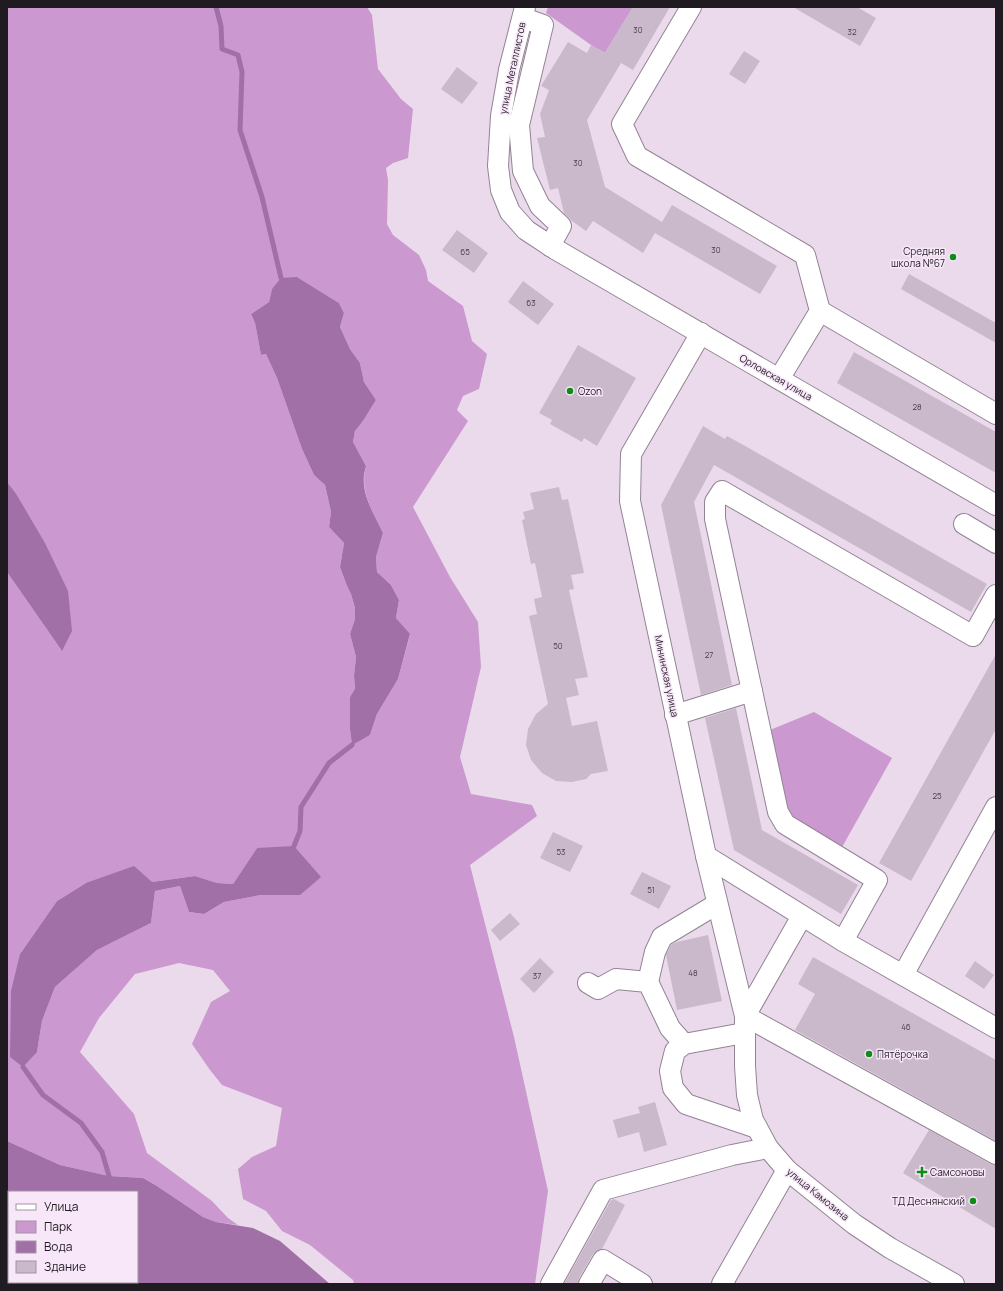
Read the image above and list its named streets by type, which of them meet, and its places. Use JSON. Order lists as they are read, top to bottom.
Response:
{
  "streets": {
    "street": [
      "улица Металлистов",
      "Орловская улица",
      "Мининская улица",
      "улица Камозина"
    ]
  },
  "crossings": [
    ["улица Металлистов", "Орловская улица"],
    ["Орловская улица", "Мининская улица"],
    ["Мининская улица", "улица Камозина"]
  ],
  "places": {
    "other": [
      "Средняя школа №67",
      "Ozon",
      "Пятёрочка",
      "ТД Деснянский"
    ],
    "health": ["Самсоновы"]
  },
  "house_numbers": [
    "30",
    "32",
    "30",
    "30",
    "65",
    "63",
    "28",
    "50",
    "27",
    "25",
    "53",
    "51",
    "48",
    "37",
    "46"
  ],
  "legend": [
    "Улица",
    "Парк",
    "Вода",
    "Здание"
  ]
}
